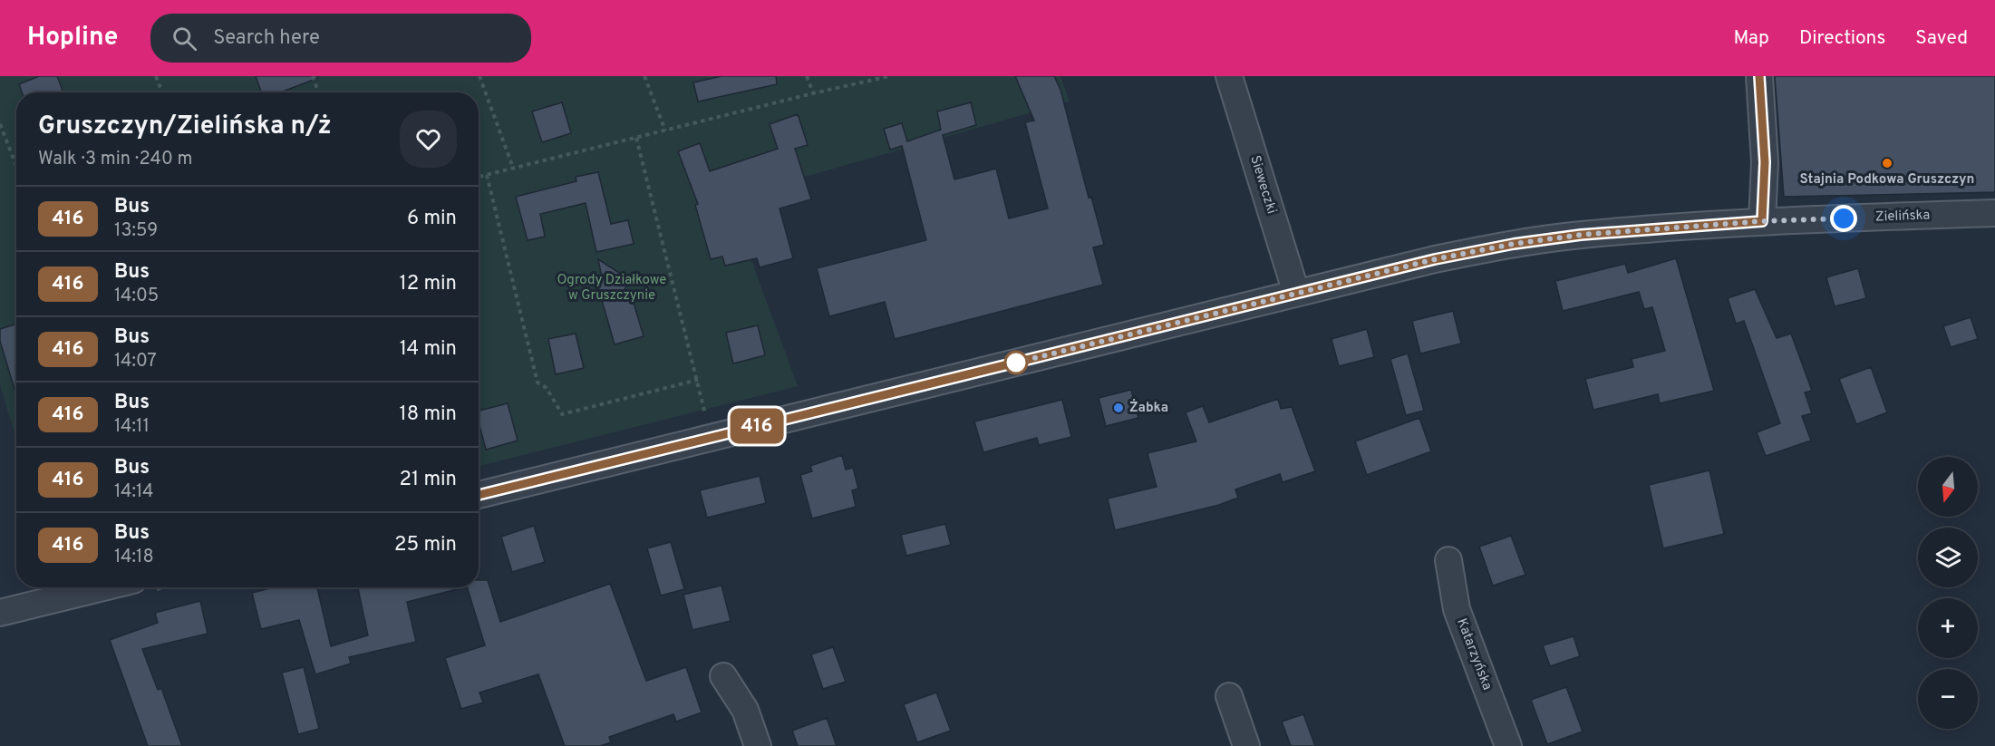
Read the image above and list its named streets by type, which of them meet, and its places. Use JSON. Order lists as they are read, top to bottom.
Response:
{
  "streets": {
    "street": ["Sieweczki", "Zielińska", "Katarzyńska"]
  },
  "crossings": [
    ["Sieweczki", "Zielińska"]
  ],
  "parks": ["Ogrody Działkowe w Gruszczynie"],
  "places": ["Stajnia Podkowa Gruszczyn", "Żabka"],
  "lines": ["bus line 416"],
  "north": "bottom",
  "page": {
    "header": "Hopline",
    "search": "Search here",
    "nav": ["Map", "Directions", "Saved"],
    "on_map": "416",
    "heading": ["Gruszczyn/Zielińska n/ż", "Walk · 3 min · 240 m"],
    "list": [
      {
        "mark": "416",
        "name": "Bus",
        "note": "13:59",
        "value": "6 min"
      },
      {
        "mark": "416",
        "name": "Bus",
        "note": "14:05",
        "value": "12 min"
      },
      {
        "mark": "416",
        "name": "Bus",
        "note": "14:07",
        "value": "14 min"
      },
      {
        "mark": "416",
        "name": "Bus",
        "note": "14:11",
        "value": "18 min"
      },
      {
        "mark": "416",
        "name": "Bus",
        "note": "14:14",
        "value": "21 min"
      },
      {
        "mark": "416",
        "name": "Bus",
        "note": "14:18",
        "value": "25 min"
      }
    ],
    "map_buttons": ["+", "−"]
  }
}
